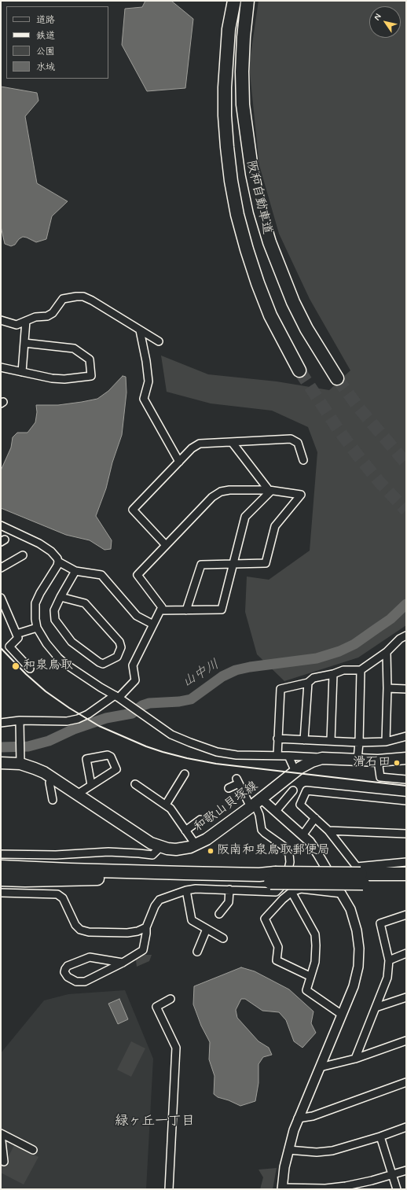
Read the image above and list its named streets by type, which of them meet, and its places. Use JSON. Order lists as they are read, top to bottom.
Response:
{
  "streets": {
    "highway": ["阪和自動車道"],
    "main road": ["和歌山貝塚線"]
  },
  "districts": ["緑ヶ丘一丁目"],
  "water": ["山中川"],
  "places": ["和泉鳥取", "滑石田", "阪南和泉鳥取郵便局"],
  "legend": [
    "道路",
    "鉄道",
    "公園",
    "水域"
  ],
  "north": "top left"
}
